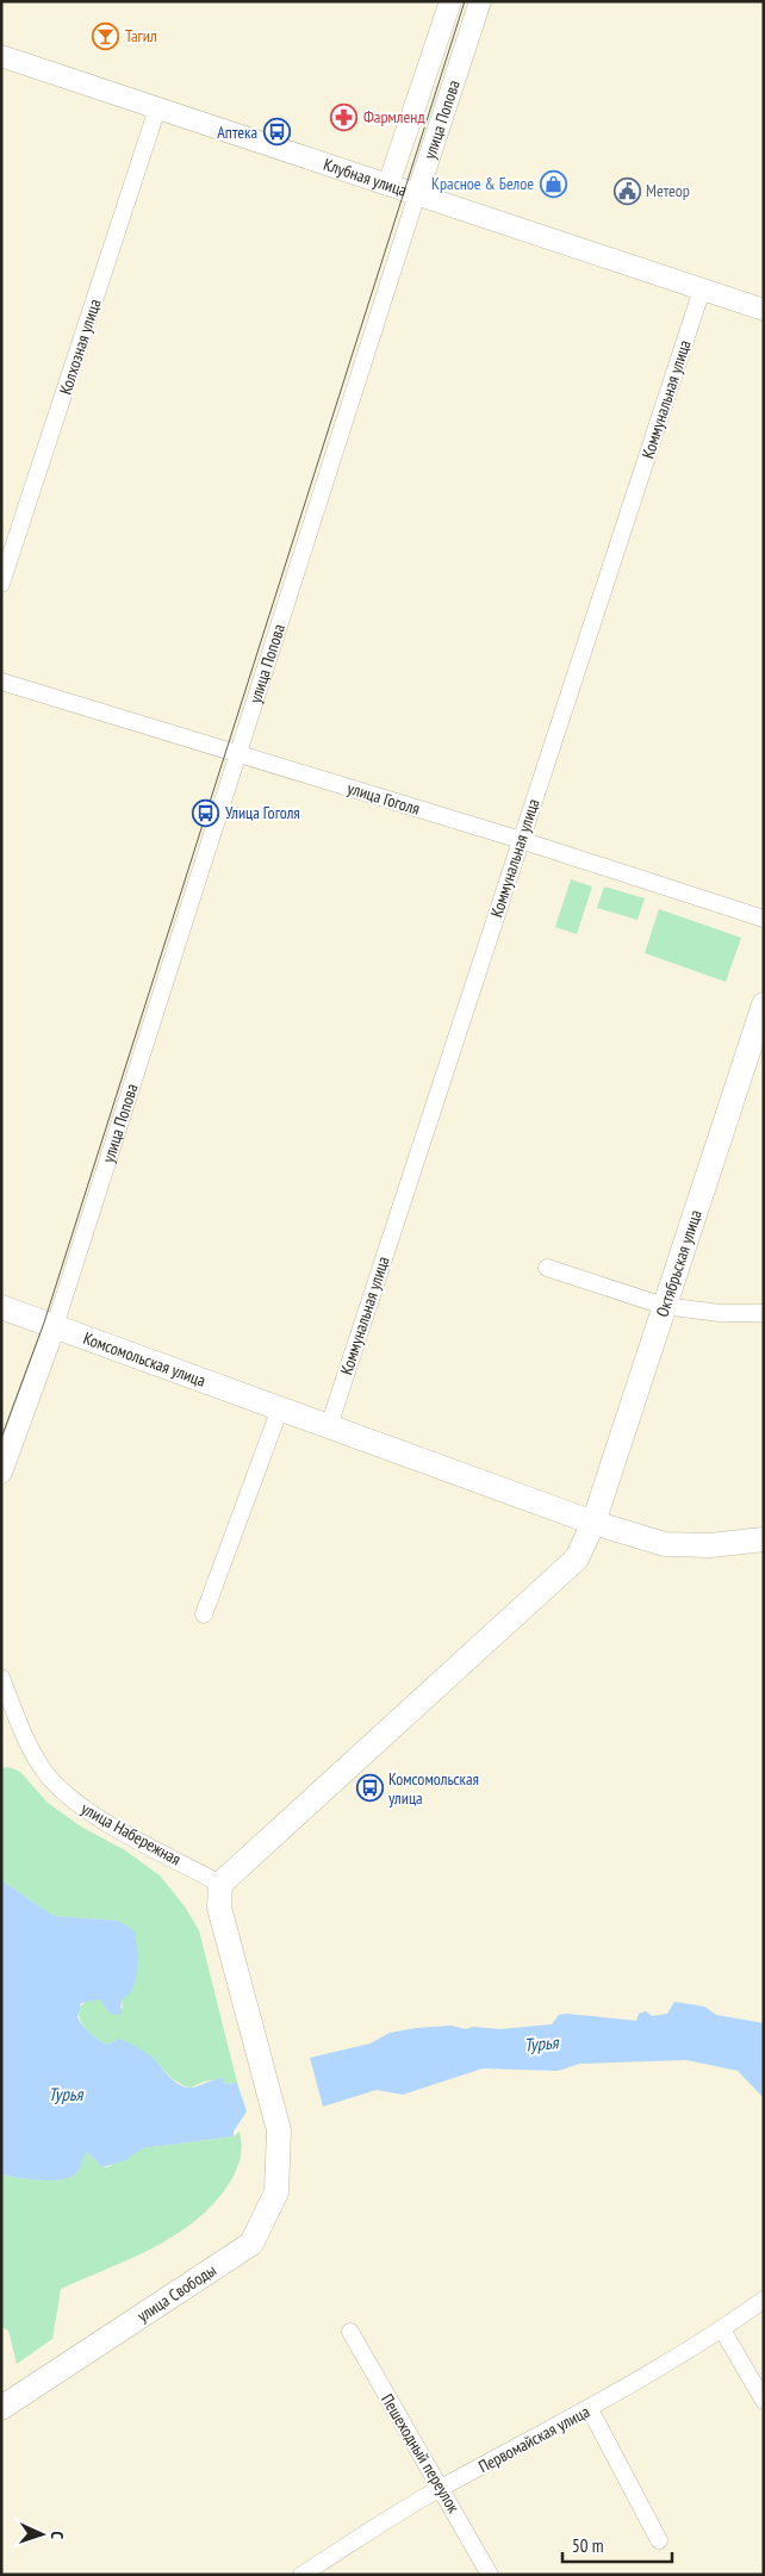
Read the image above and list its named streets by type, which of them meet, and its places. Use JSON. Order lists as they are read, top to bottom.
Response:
{
  "streets": {
    "main road": ["Октябрьская улица", "Комсомольская улица", "улица Свободы"],
    "street": [
      "улица Попова",
      "Клубная улица",
      "Колхозная улица",
      "Коммунальная улица",
      "улица Гоголя",
      "улица Набережная",
      "Первомайская улица",
      "Пешеходный переулок"
    ]
  },
  "crossings": [
    ["улица Попова", "Клубная улица"],
    ["улица Попова", "улица Гоголя"],
    ["улица Попова", "Комсомольская улица"],
    ["Клубная улица", "Колхозная улица"],
    ["Клубная улица", "Коммунальная улица"],
    ["Коммунальная улица", "улица Гоголя"],
    ["Коммунальная улица", "Комсомольская улица"],
    ["Октябрьская улица", "Комсомольская улица"],
    ["Октябрьская улица", "улица Набережная"],
    ["Октябрьская улица", "улица Свободы"],
    ["улица Набережная", "улица Свободы"],
    ["Первомайская улица", "Пешеходный переулок"]
  ],
  "water": ["Турья"],
  "places": {
    "bar": ["Тагил"],
    "pharmacy": ["Фармленд"],
    "bus stop": ["Аптека", "Улица Гоголя", "Комсомольская улица"],
    "shop": ["Красное & Белое"],
    "public building": ["Метеор"]
  },
  "scale_bar": "50 m",
  "north": "right"
}
